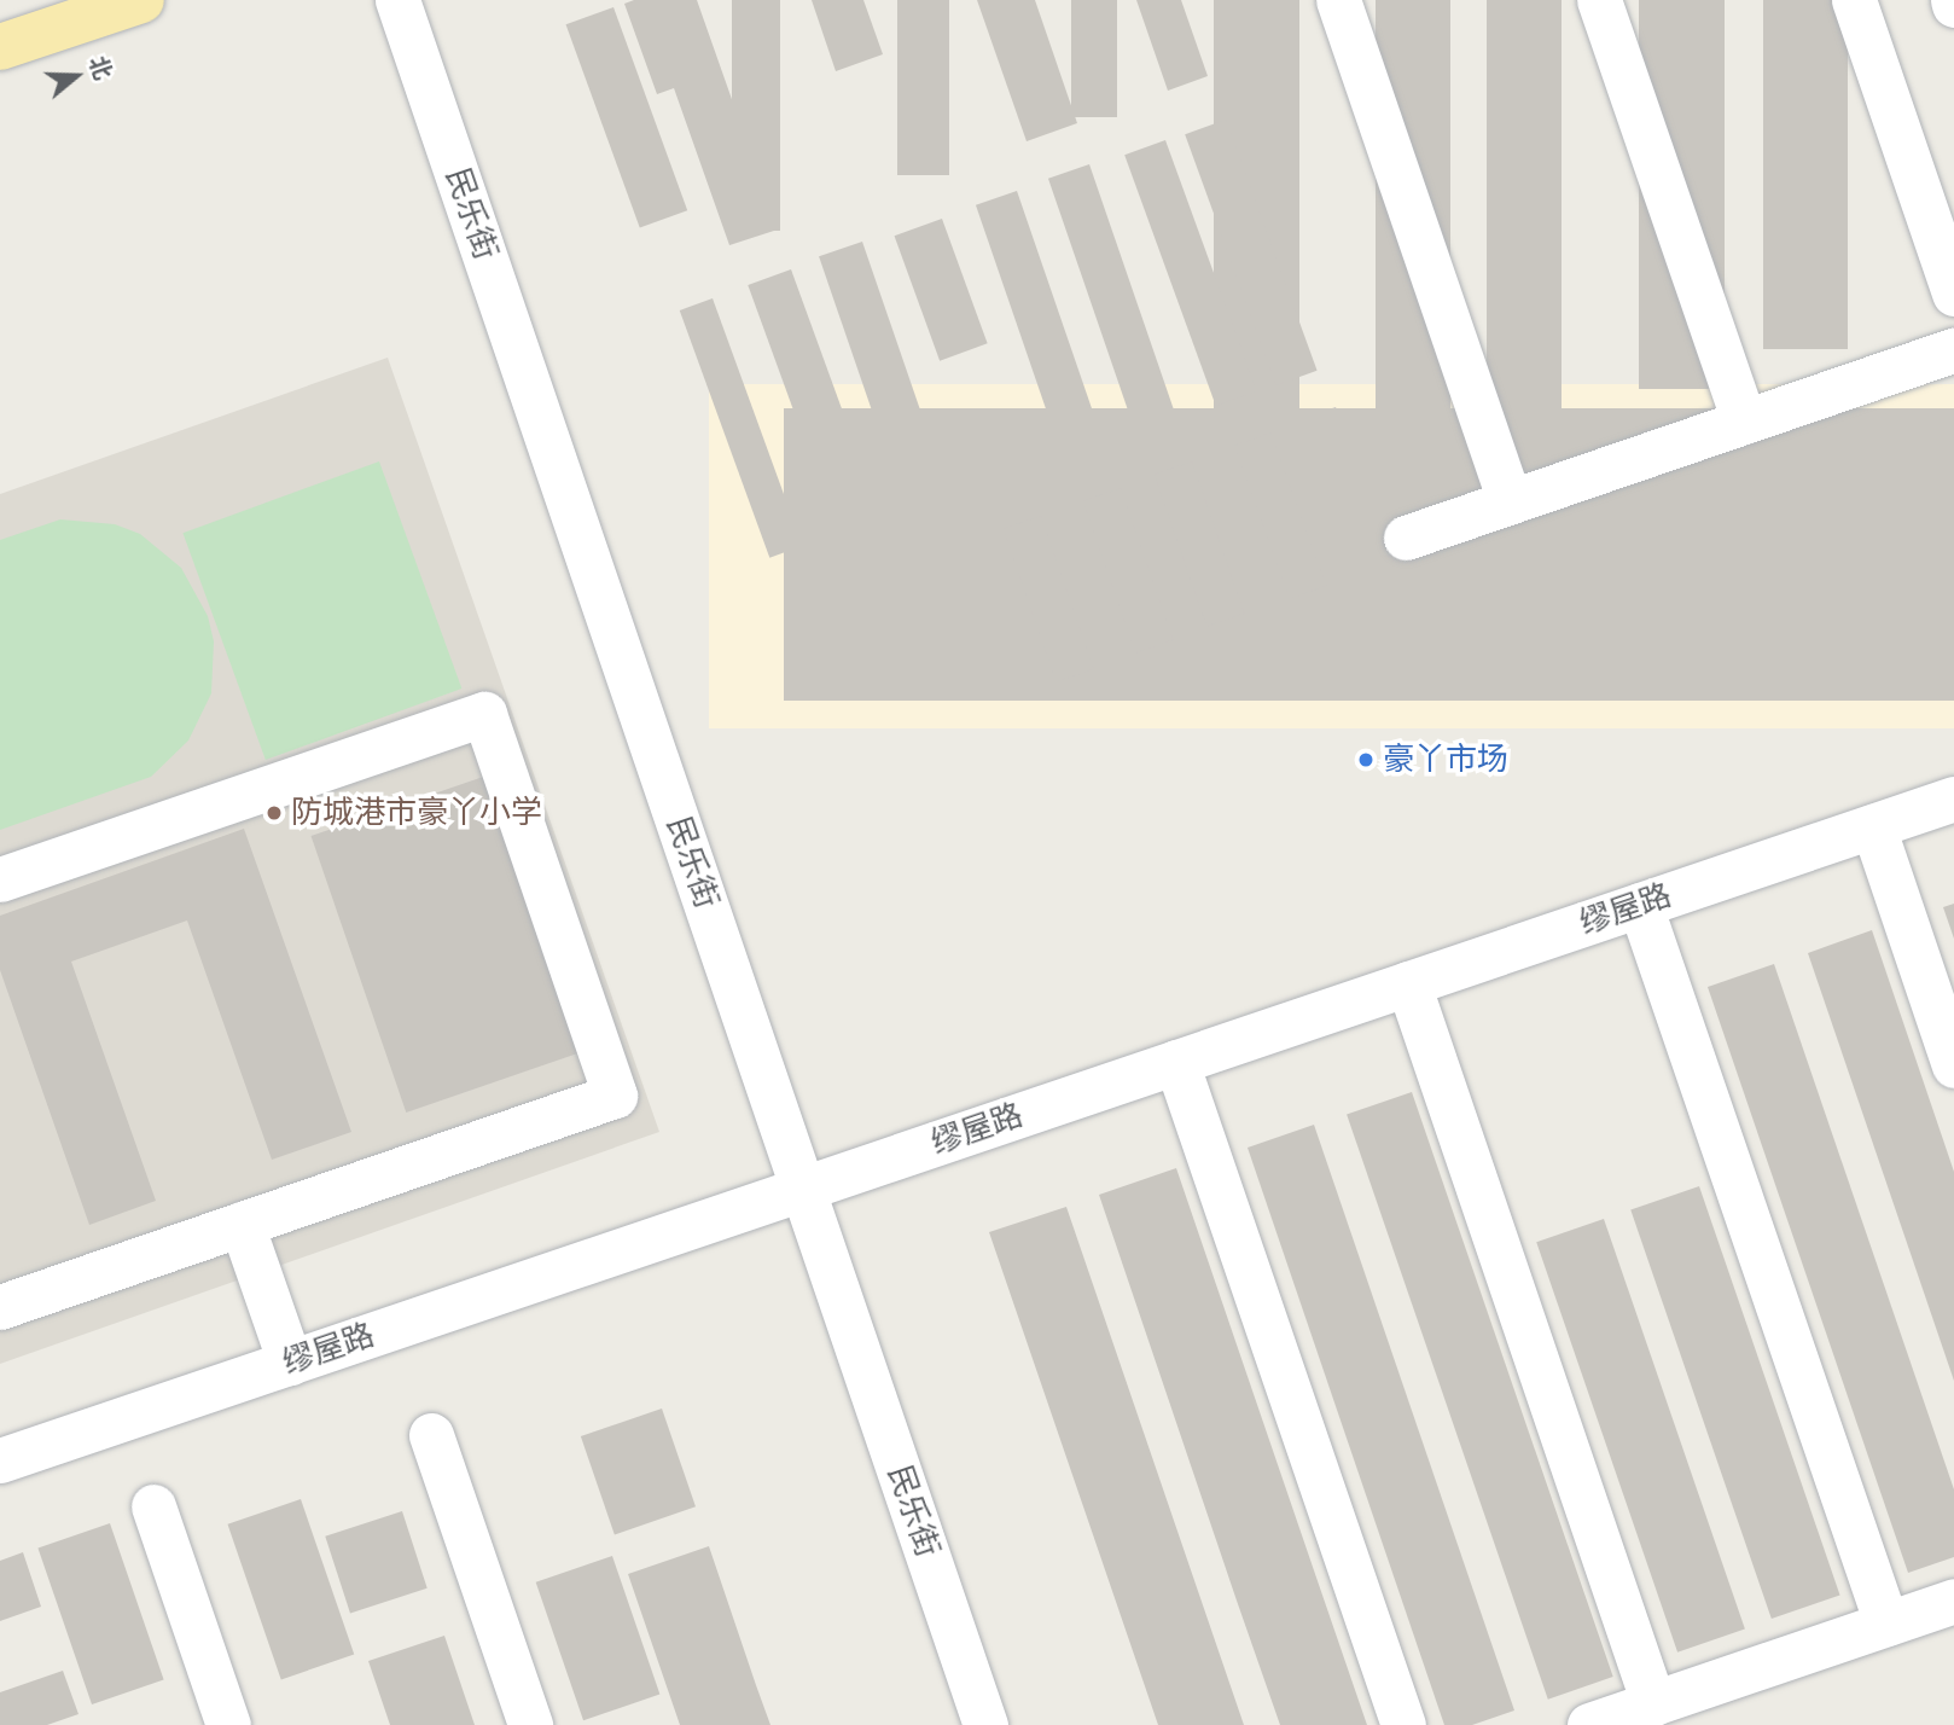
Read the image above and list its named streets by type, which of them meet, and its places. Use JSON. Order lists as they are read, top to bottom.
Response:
{
  "streets": {
    "street": ["民乐街", "缪屋路"]
  },
  "crossings": [
    ["民乐街", "缪屋路"]
  ],
  "places": ["豪丫市场", "防城港市豪丫小学"],
  "north": "right"
}
